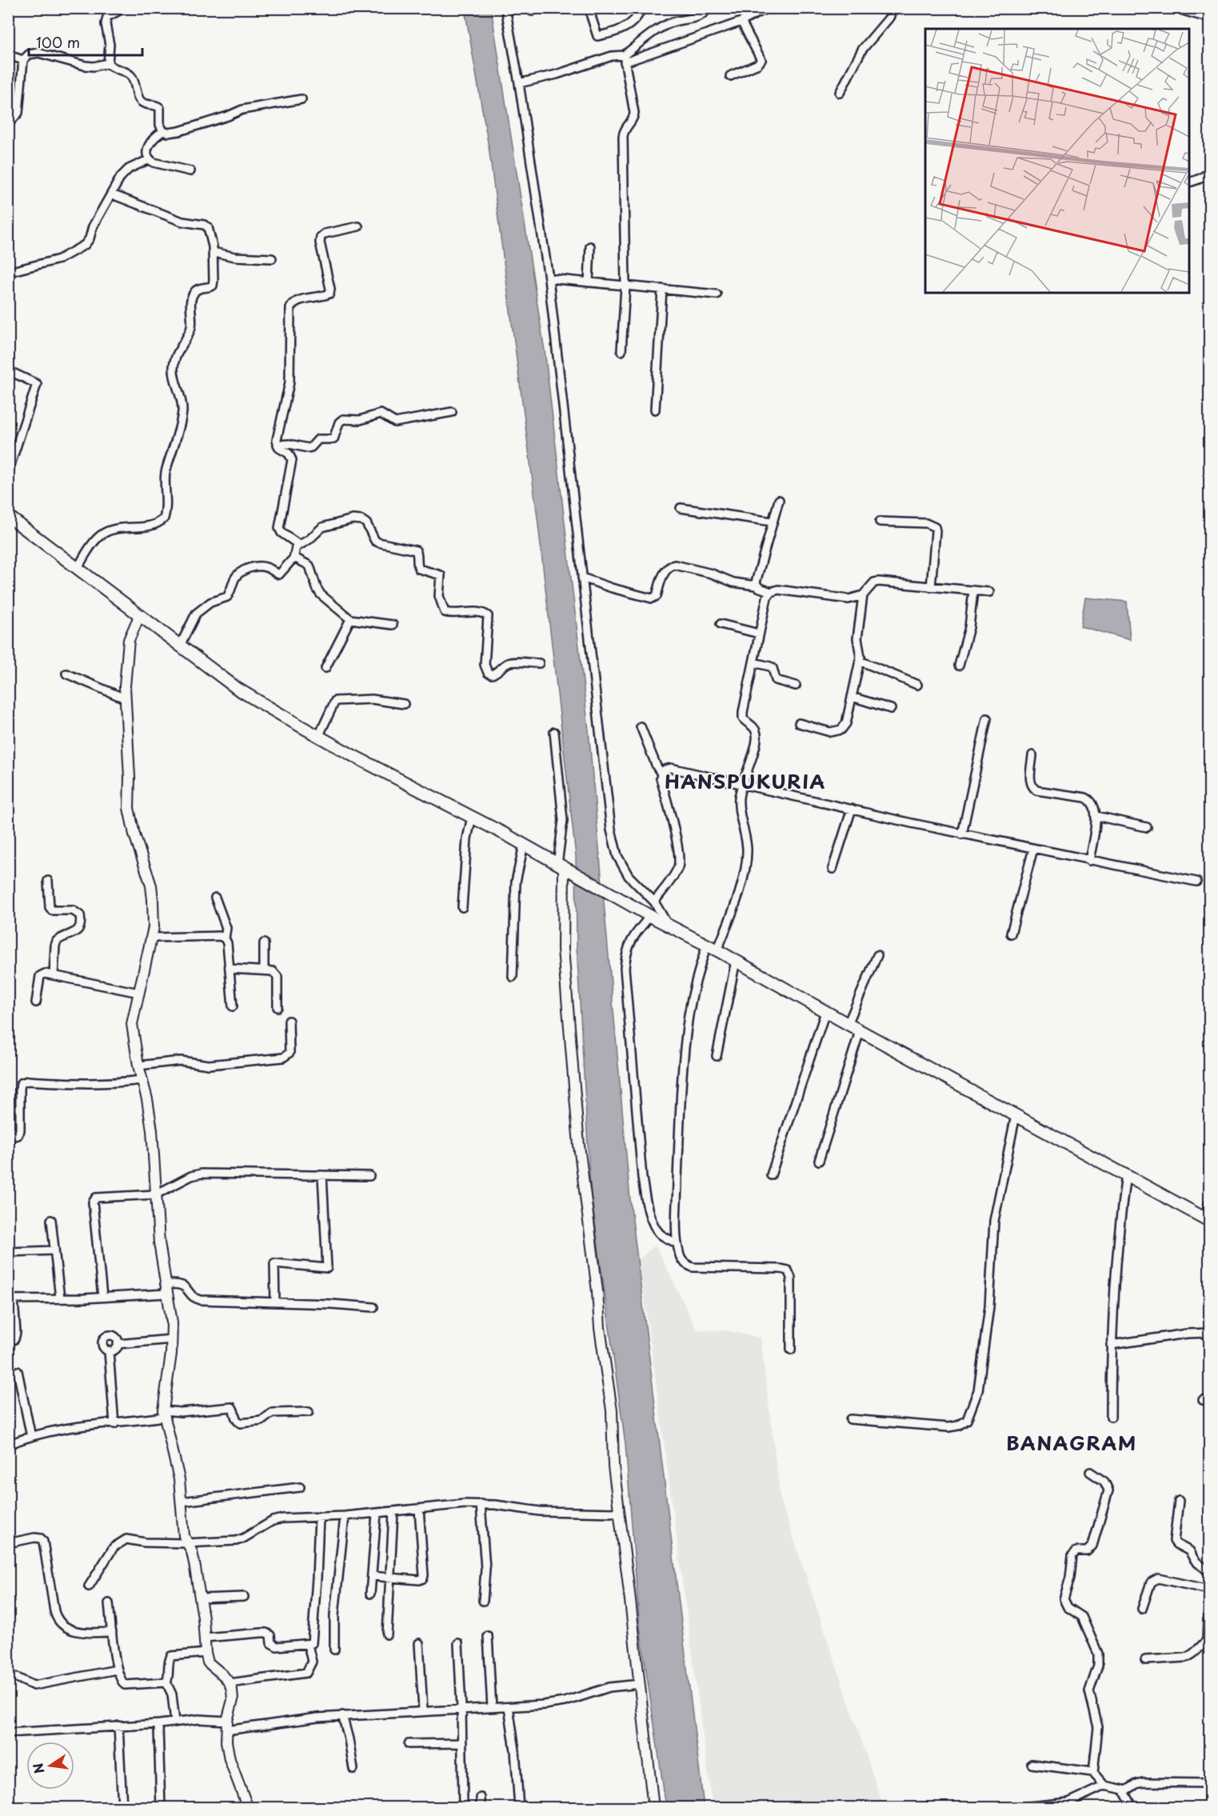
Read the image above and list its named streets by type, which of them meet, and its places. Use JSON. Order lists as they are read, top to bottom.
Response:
{
  "districts": ["HANSPUKURIA", "BANAGRAM"],
  "scale_bar": "100 m",
  "north": "left"
}
